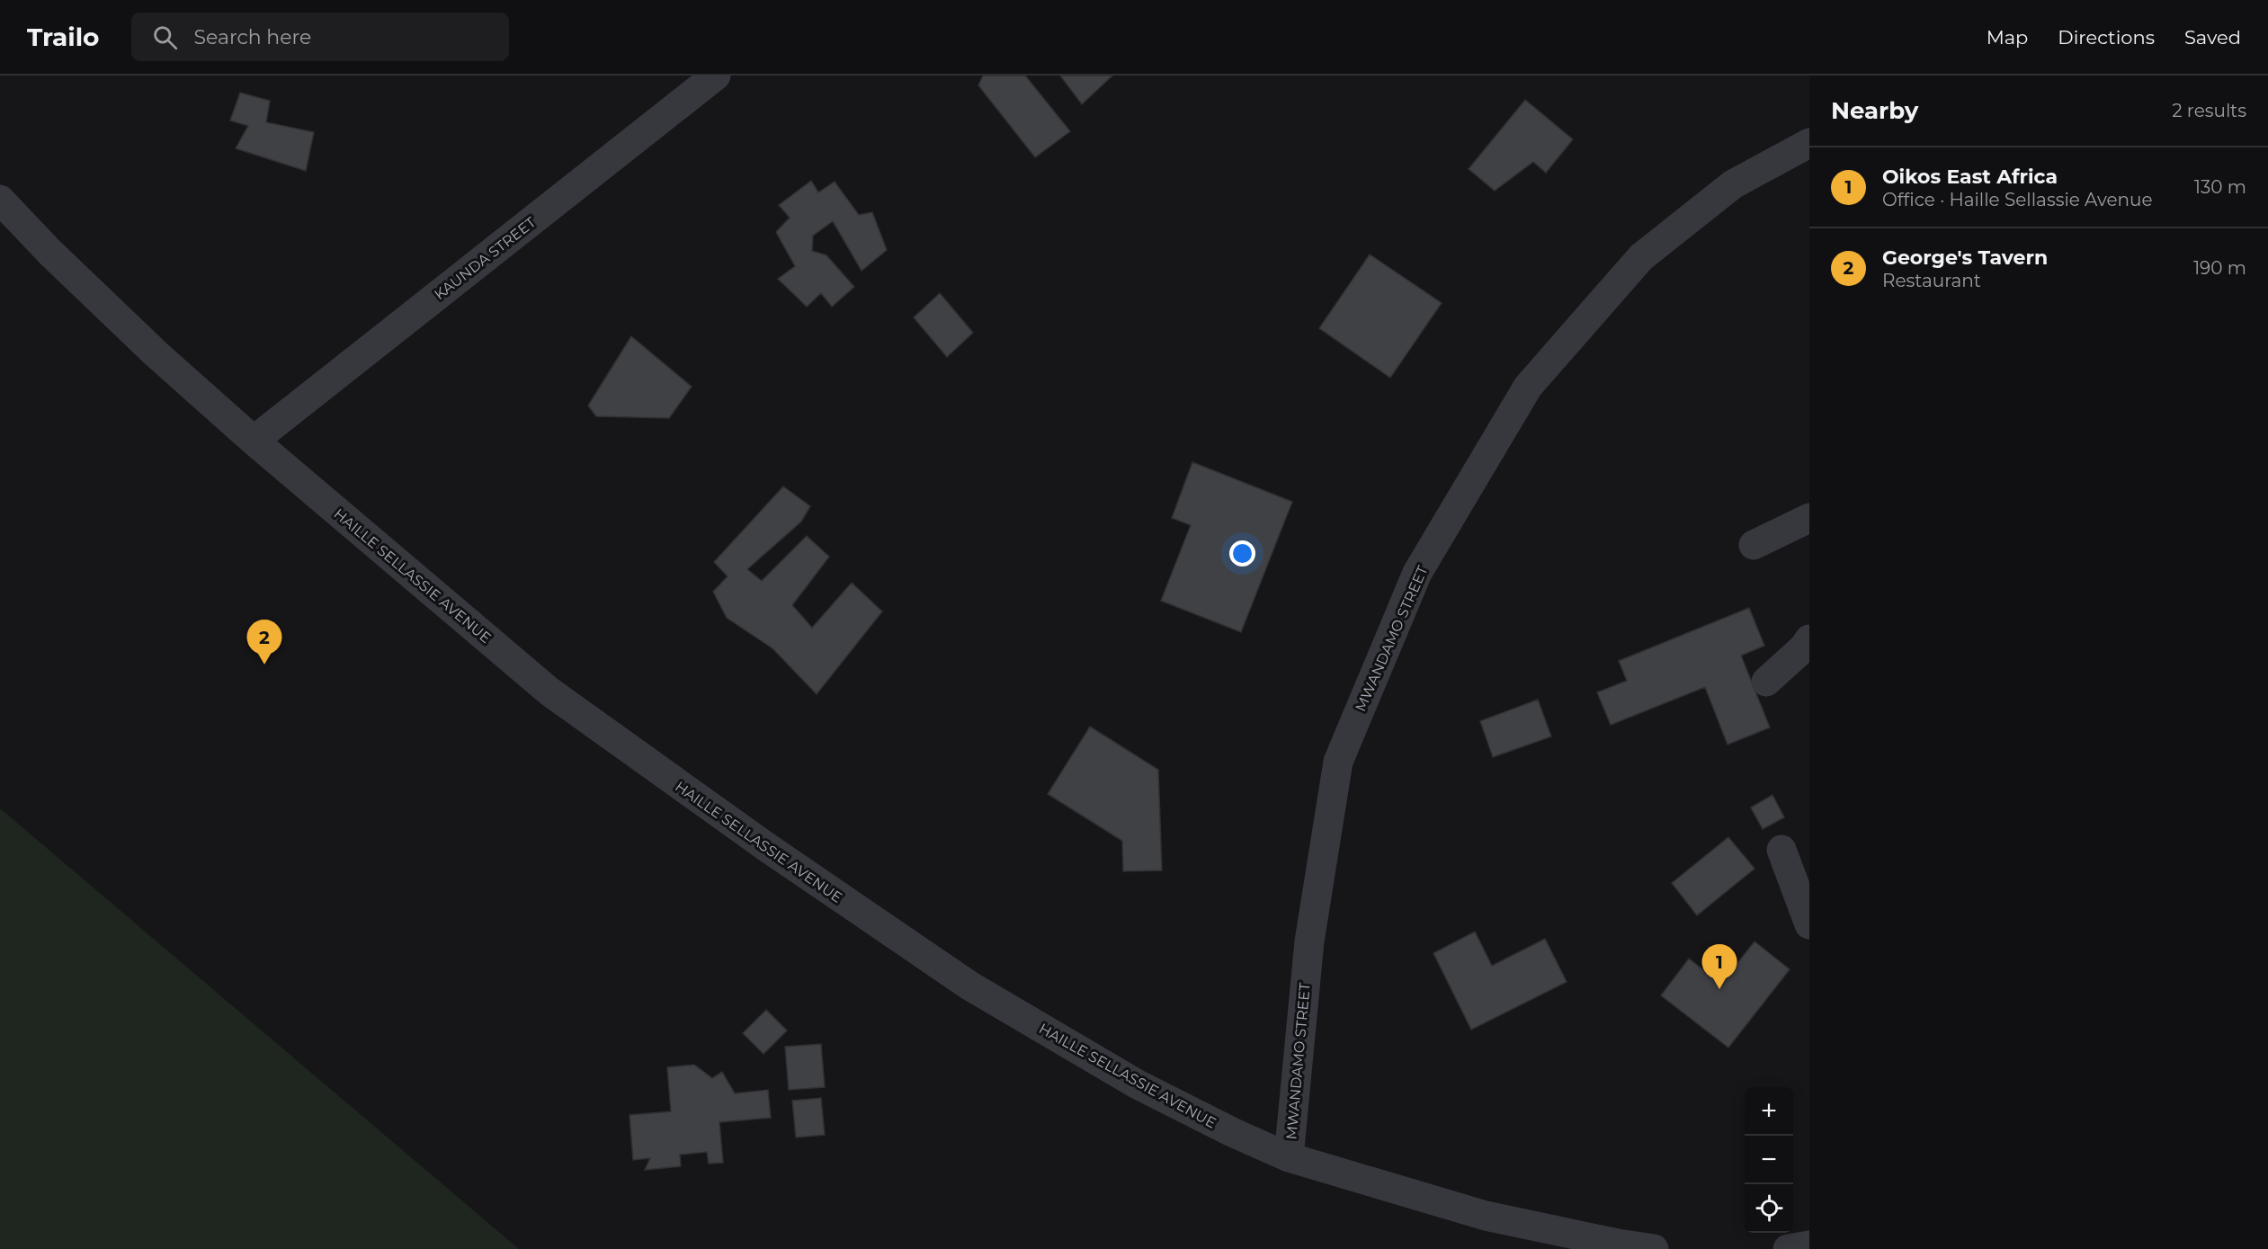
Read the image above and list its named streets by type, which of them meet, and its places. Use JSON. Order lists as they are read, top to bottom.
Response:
{
  "streets": {
    "street": ["KAUNDA STREET", "HAILLE SELLASSIE AVENUE", "MWANDAMO STREET"]
  },
  "crossings": [
    ["KAUNDA STREET", "HAILLE SELLASSIE AVENUE"],
    ["HAILLE SELLASSIE AVENUE", "MWANDAMO STREET"]
  ],
  "page": {
    "header": "Trailo",
    "search": "Search here",
    "nav": ["Map", "Directions", "Saved"],
    "heading": ["Nearby", "2 results"],
    "list": [
      {
        "mark": "1",
        "name": "Oikos East Africa",
        "note": "Office · Haille Sellassie Avenue",
        "value": "130 m"
      },
      {
        "mark": "2",
        "name": "George's Tavern",
        "note": "Restaurant",
        "value": "190 m"
      }
    ],
    "pins": ["2", "1"],
    "map_buttons": ["+", "−"]
  }
}
